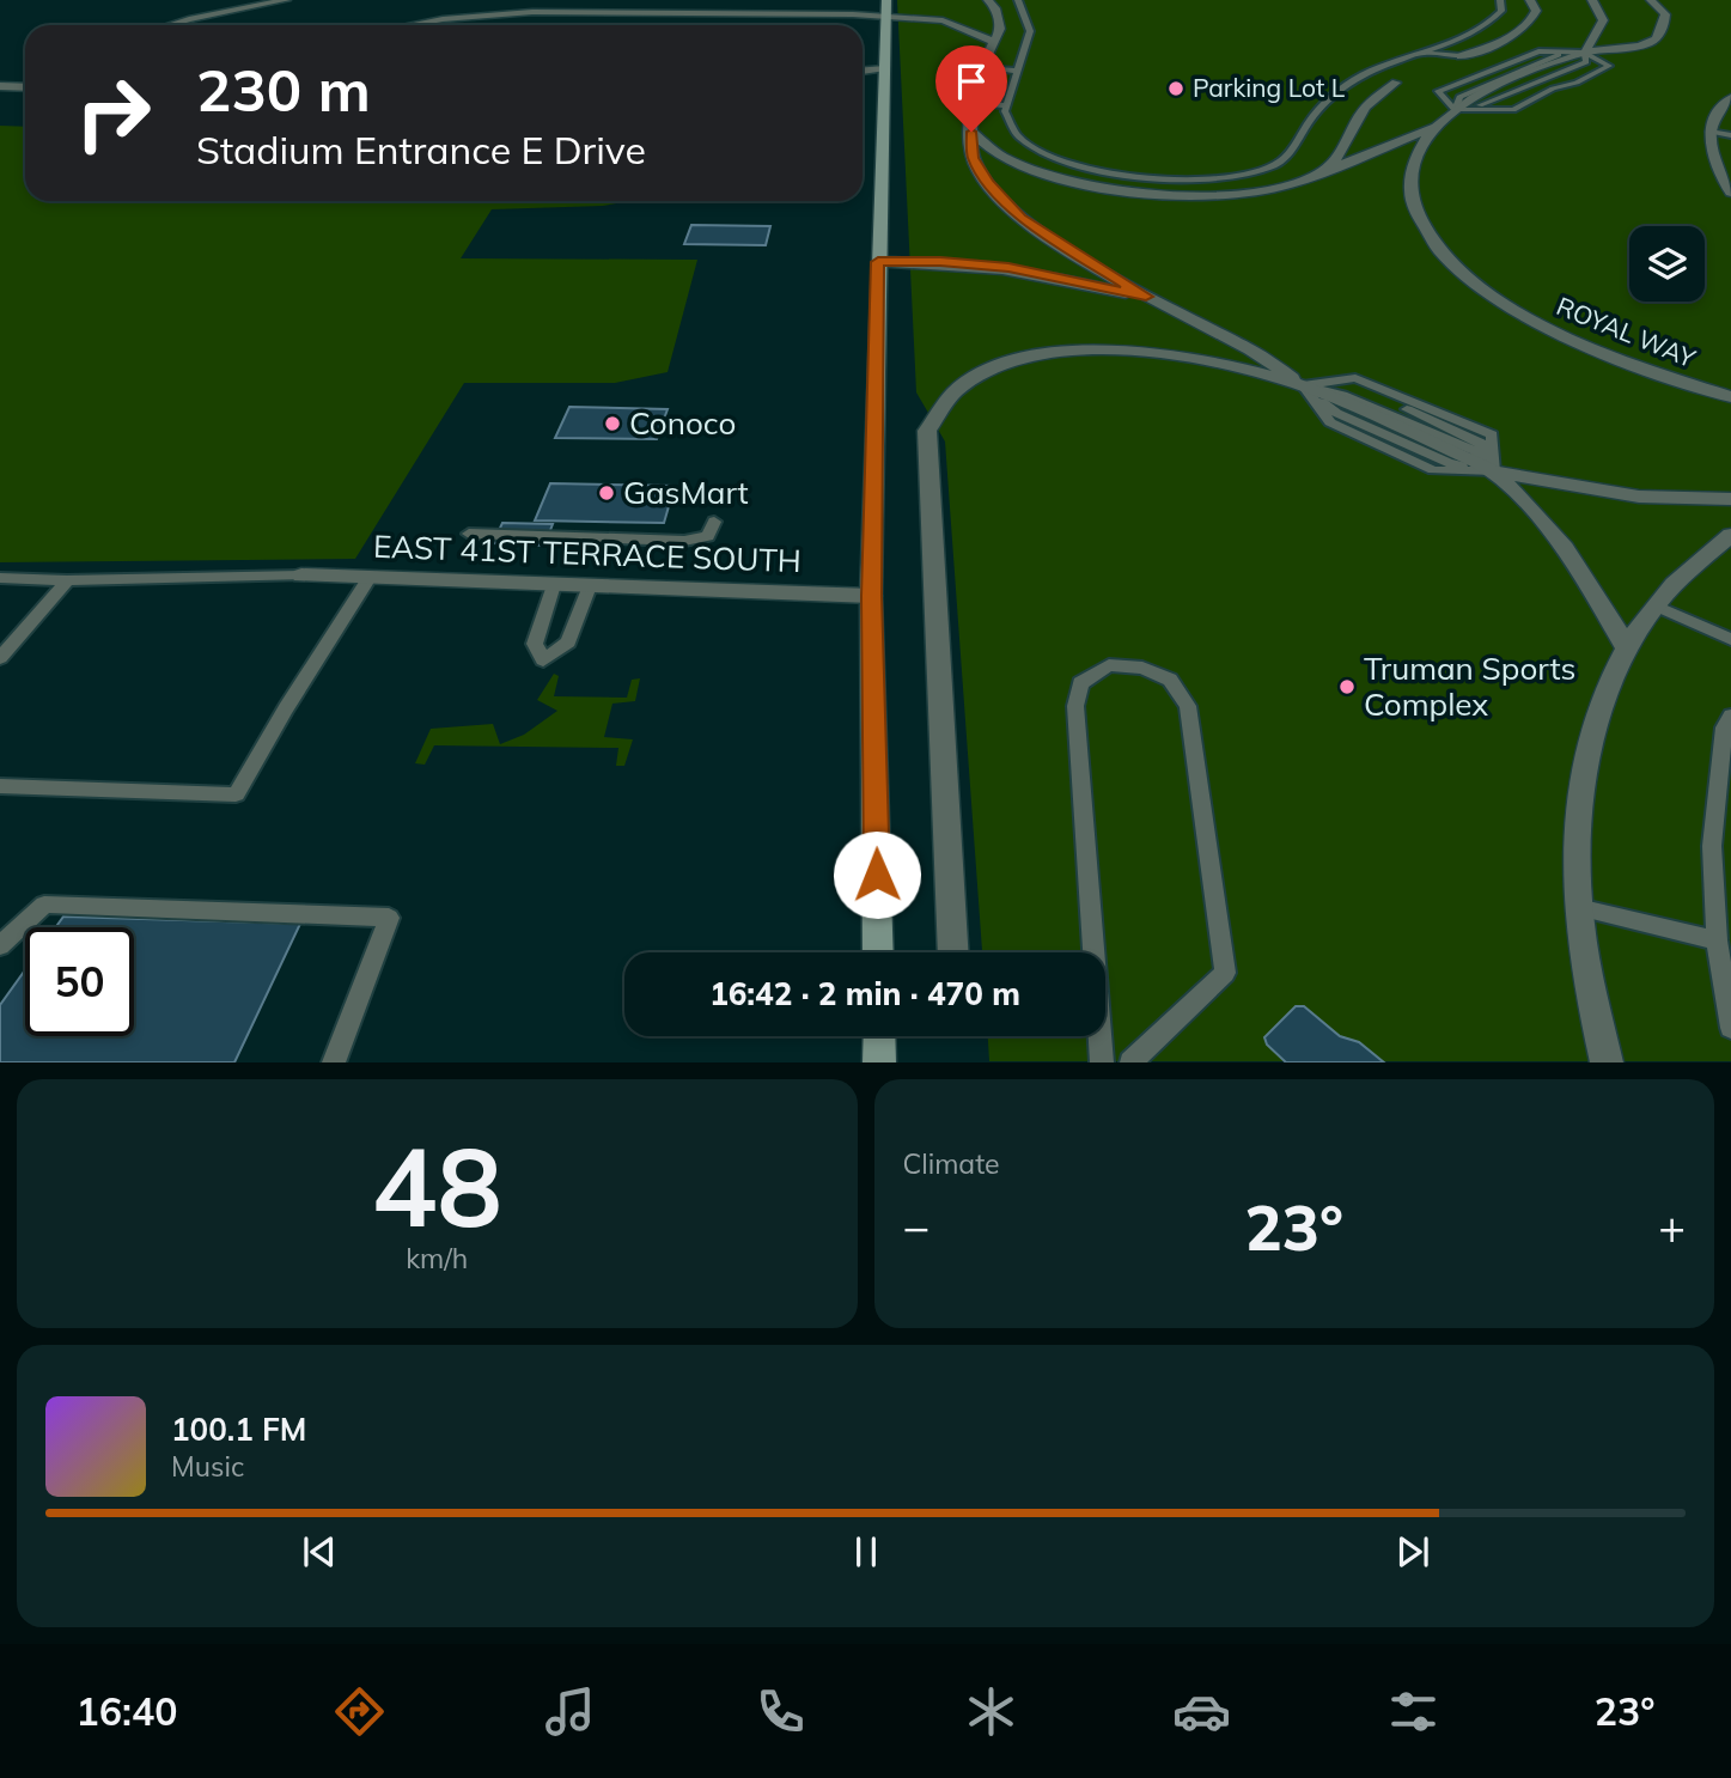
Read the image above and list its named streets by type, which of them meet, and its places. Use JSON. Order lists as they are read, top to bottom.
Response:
{
  "streets": {
    "street": ["ROYAL WAY", "EAST 41ST TERRACE SOUTH"]
  },
  "places": [
    "Parking Lot L",
    "Conoco",
    "GasMart",
    "Truman Sports Complex"
  ],
  "page": {
    "turn": ["230 m", "Stadium Entrance E Drive"],
    "limit": "50",
    "trip": "16:42 · 2 min · 470 m",
    "tile": [
      ["48", "km/h"],
      "Climate"
    ],
    "heat": ["−", "23°", "+"],
    "song": ["100.1 FM", "Music"],
    "tabs": ["16:40", "23°"]
  }
}
